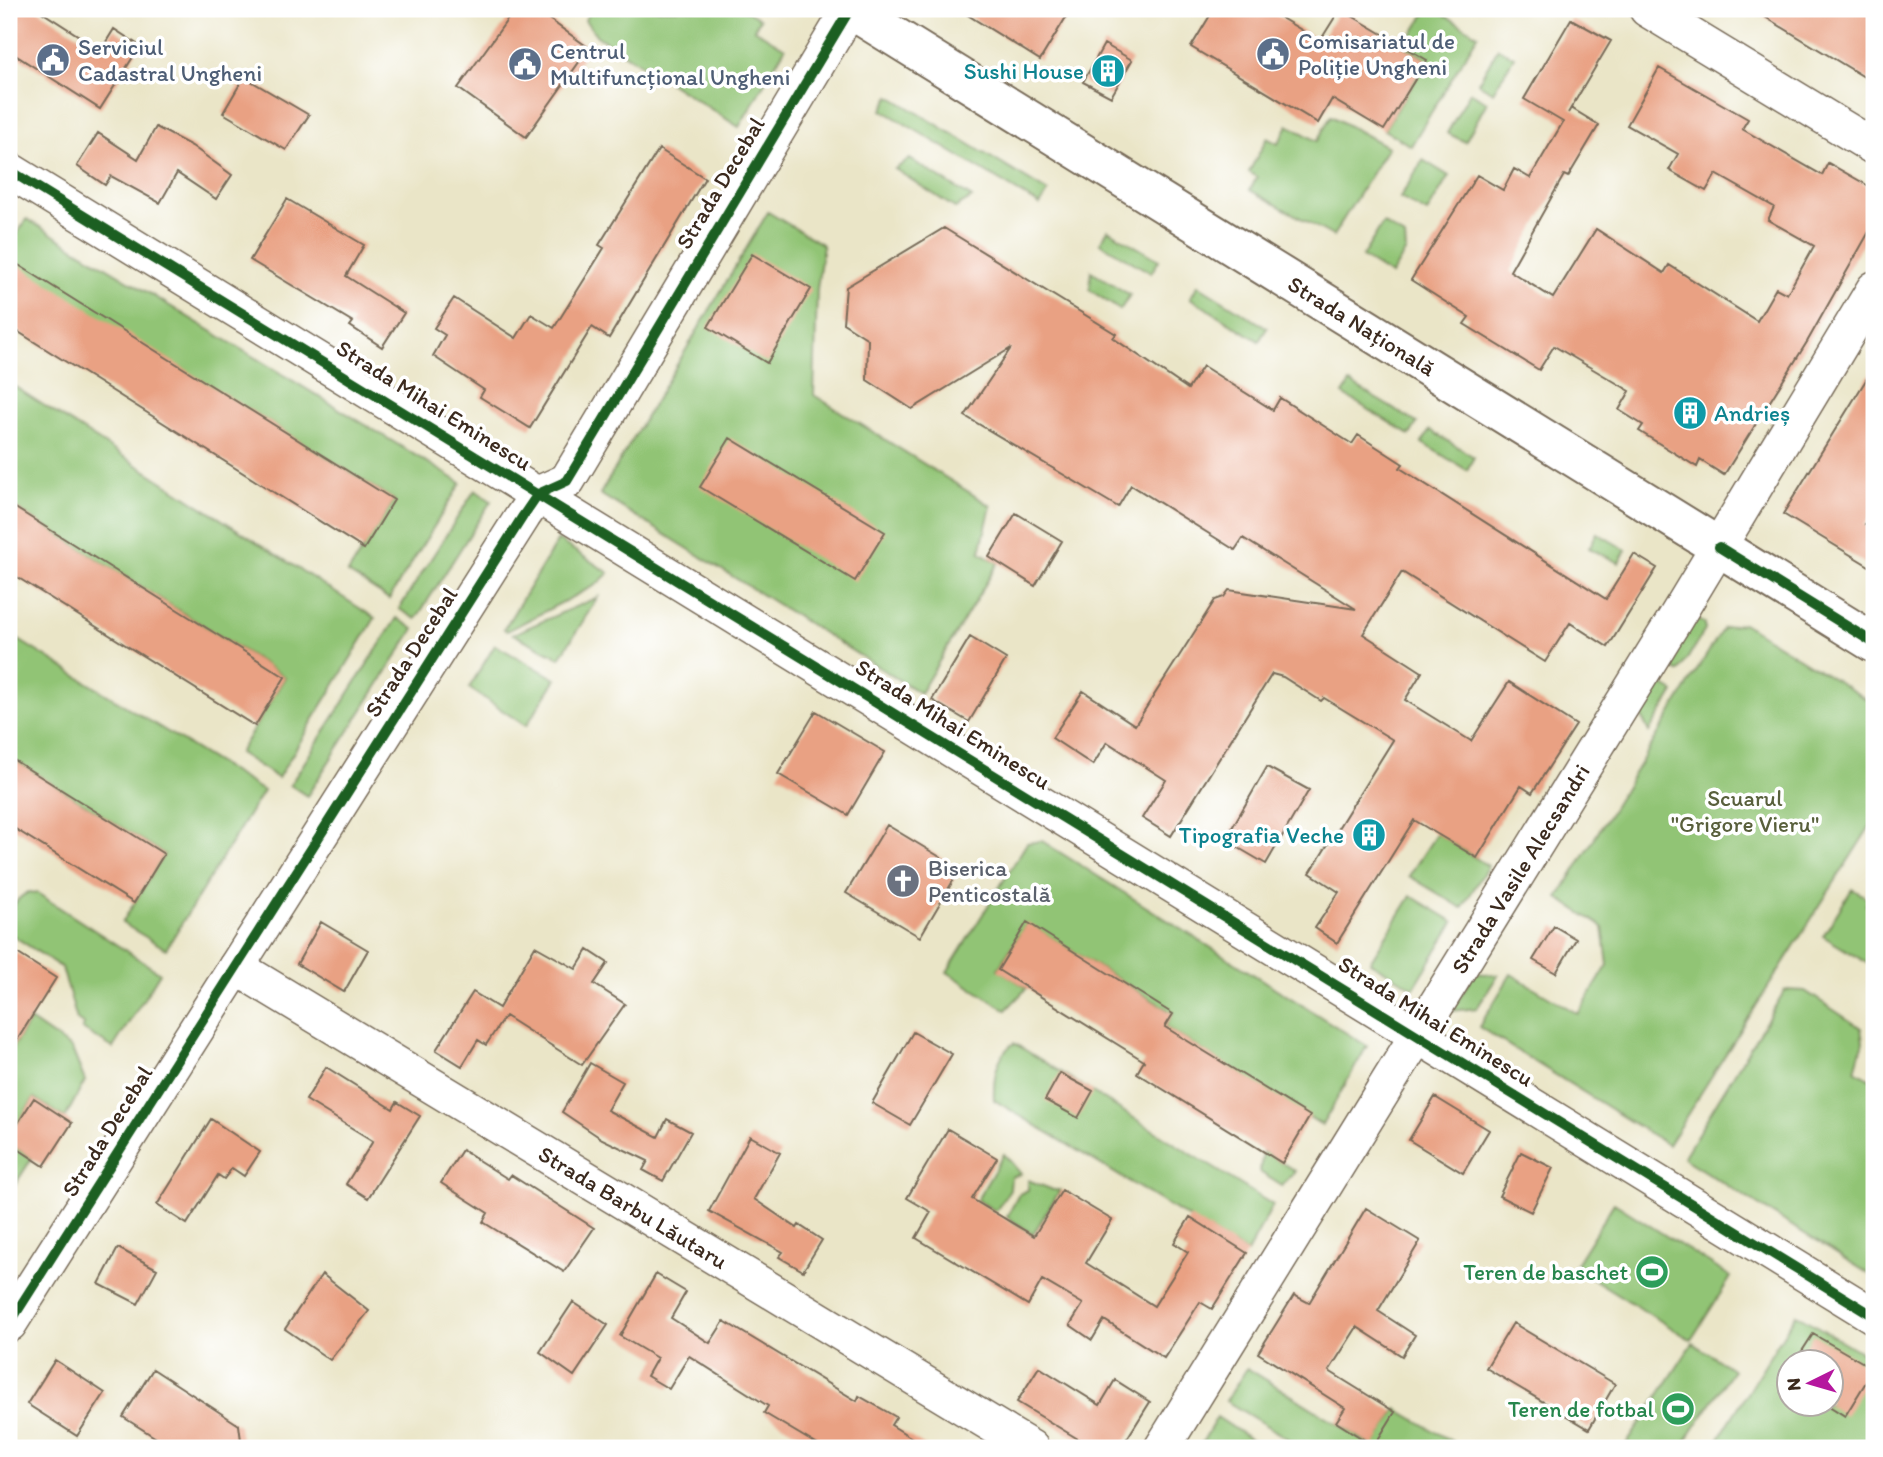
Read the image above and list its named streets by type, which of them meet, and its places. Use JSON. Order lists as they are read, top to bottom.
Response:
{
  "streets": {
    "street": [
      "Strada Decebal",
      "Strada Națională",
      "Strada Mihai Eminescu",
      "Strada Vasile Alecsandri",
      "Strada Barbu Lăutaru"
    ]
  },
  "crossings": [
    ["Strada Decebal", "Strada Națională"],
    ["Strada Decebal", "Strada Mihai Eminescu"],
    ["Strada Decebal", "Strada Barbu Lăutaru"],
    ["Strada Națională", "Strada Vasile Alecsandri"],
    ["Strada Mihai Eminescu", "Strada Vasile Alecsandri"]
  ],
  "parks": ["Scuarul \"Grigore Vieru\""],
  "places": {
    "public building": ["Comisariatul de Poliție Ungheni", "Serviciul Cadastral Ungheni", "Centrul Multifuncțional Ungheni"],
    "building": ["Sushi House", "Andrieș", "Tipografia Veche"],
    "church": ["Biserica Penticostală"],
    "sports": ["Teren de baschet", "Teren de fotbal"]
  },
  "north": "left"
}
